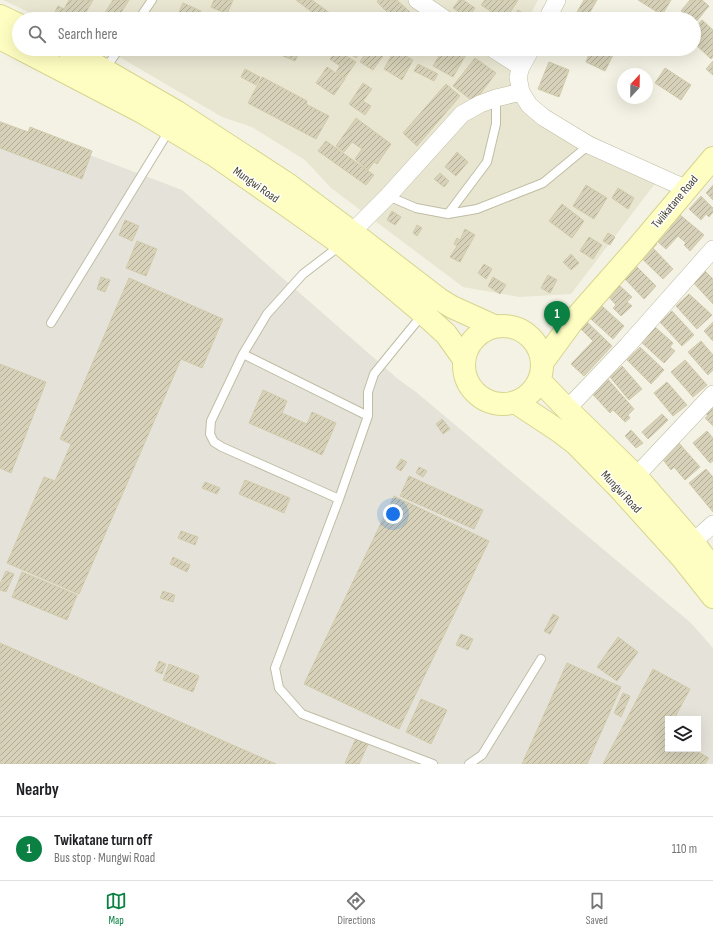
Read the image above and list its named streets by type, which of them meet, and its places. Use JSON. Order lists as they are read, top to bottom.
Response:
{
  "streets": {
    "main road": ["Mungwi Road", "Twiikatane Road"]
  },
  "crossings": [
    ["Mungwi Road", "Twiikatane Road"]
  ],
  "north": "top",
  "page": {
    "search": "Search here",
    "pins": "1",
    "heading": "Nearby",
    "list": [
      {
        "mark": "1",
        "name": "Twikatane turn off",
        "note": "Bus stop · Mungwi Road",
        "value": "110 m"
      }
    ],
    "nav": ["Map", "Directions", "Saved"]
  }
}
